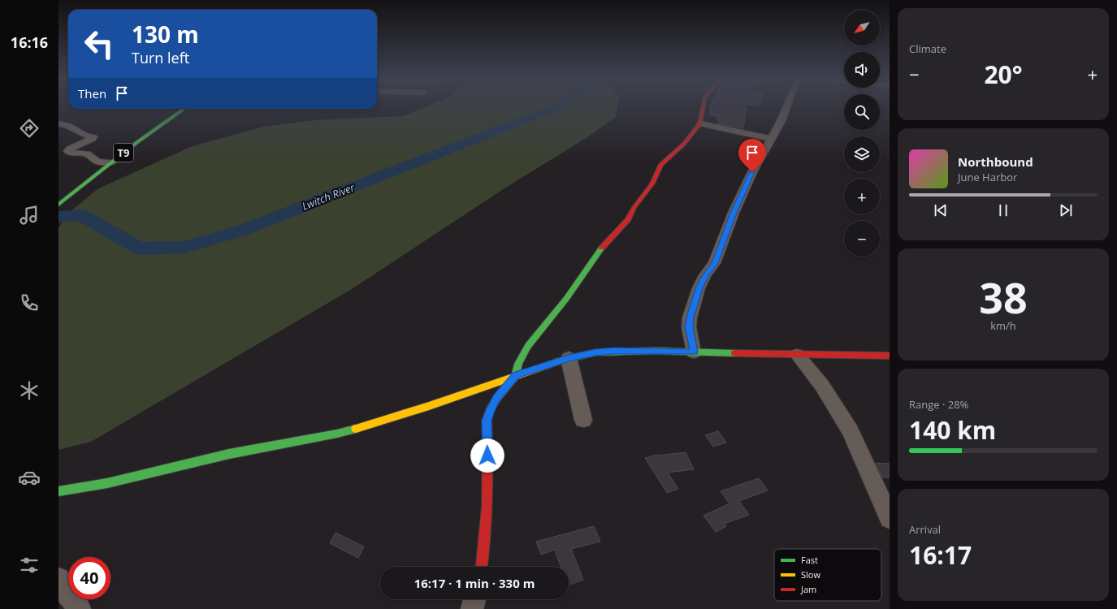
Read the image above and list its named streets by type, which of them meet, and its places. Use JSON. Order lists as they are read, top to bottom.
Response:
{
  "streets": {
    "main road": ["T9"]
  },
  "water": ["Lwitch River"],
  "legend": ["Fast", "Slow", "Jam"],
  "north": "bottom left",
  "page": {
    "tabs": "16:16",
    "tile": [
      "Climate",
      ["38", "km/h"],
      ["Range · 28%", "140 km"],
      ["Arrival", "16:17"]
    ],
    "map_buttons": ["+", "−"],
    "turn": ["130 m", "Turn left"],
    "heat": ["−", "20°", "+"],
    "then": "Then",
    "song": ["Northbound", "June Harbor"],
    "limit": "40",
    "trip": "16:17 · 1 min · 330 m"
  }
}
